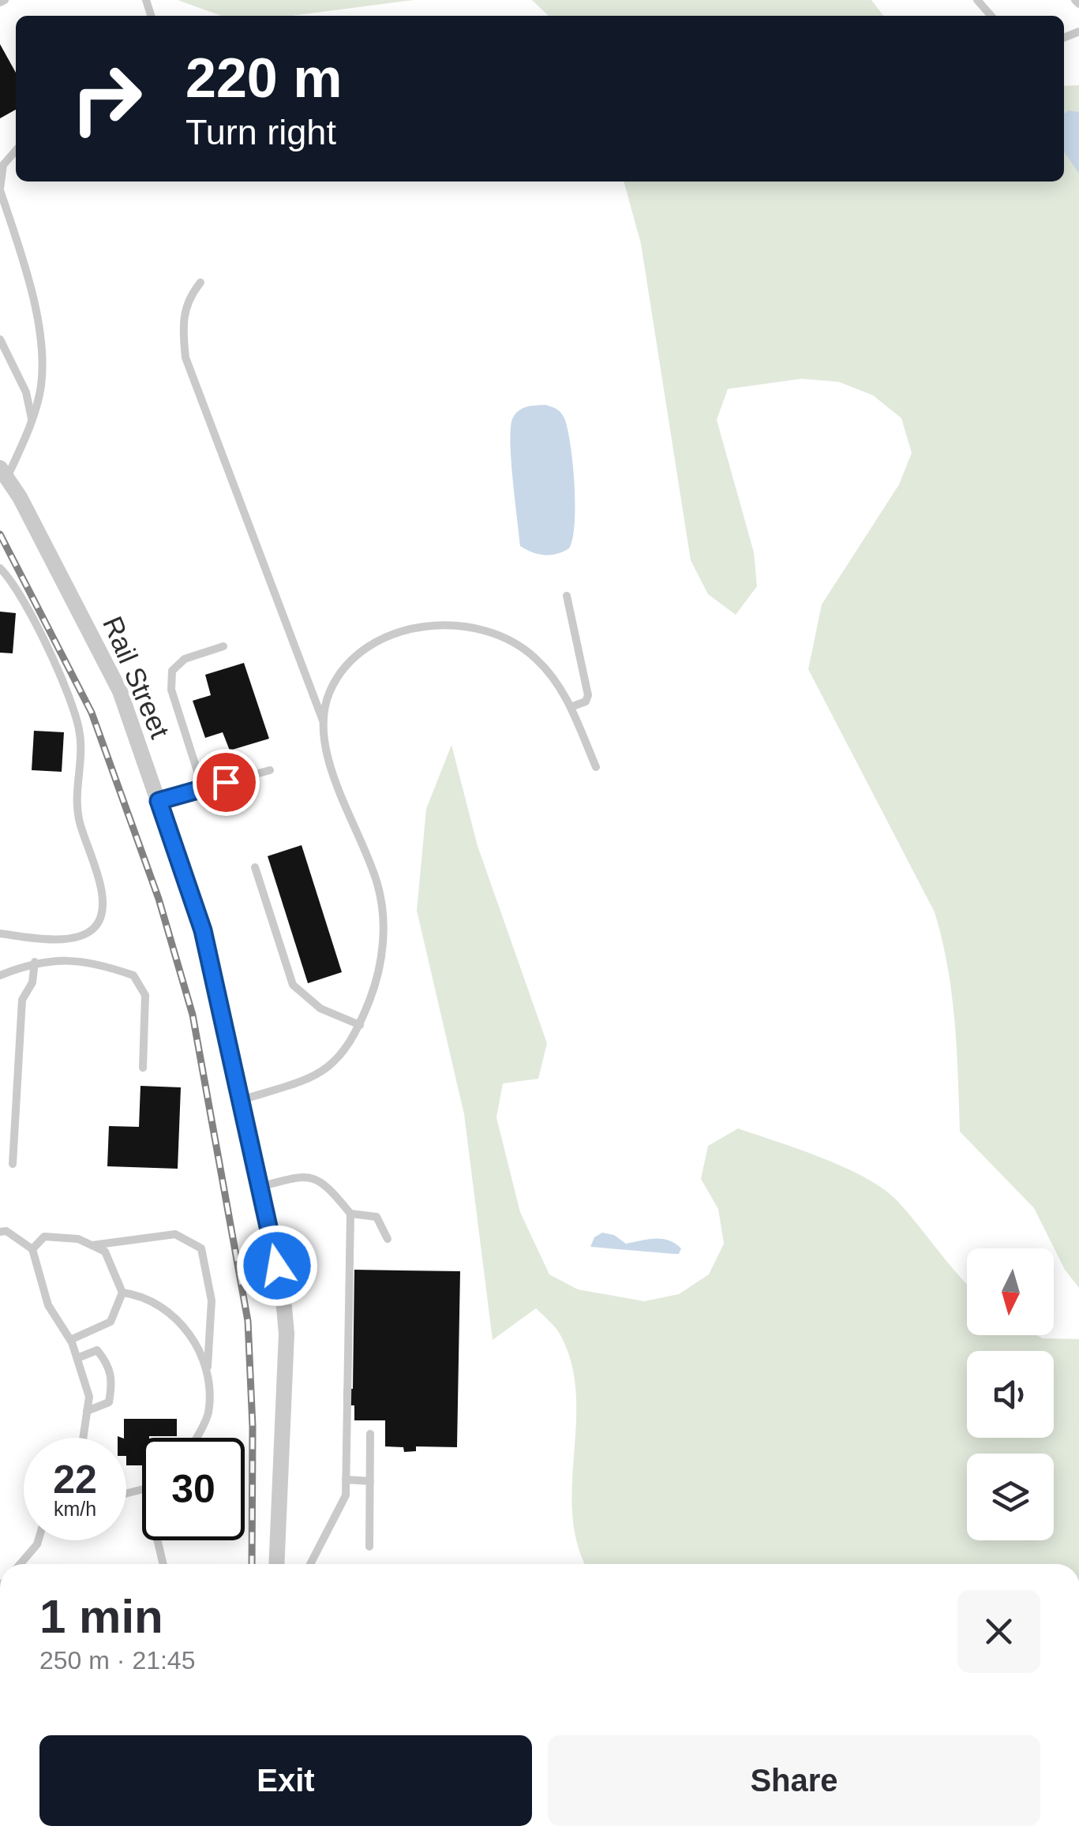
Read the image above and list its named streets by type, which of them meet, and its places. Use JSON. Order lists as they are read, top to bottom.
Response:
{
  "streets": {
    "street": ["Rail Street"]
  },
  "north": "bottom",
  "page": {
    "turn": ["220 m", "Turn right"],
    "speed": "22 km/h",
    "limit": "30",
    "heading": ["1 min", "250 m · 21:45"],
    "buttons": ["Exit", "Share"]
  }
}
